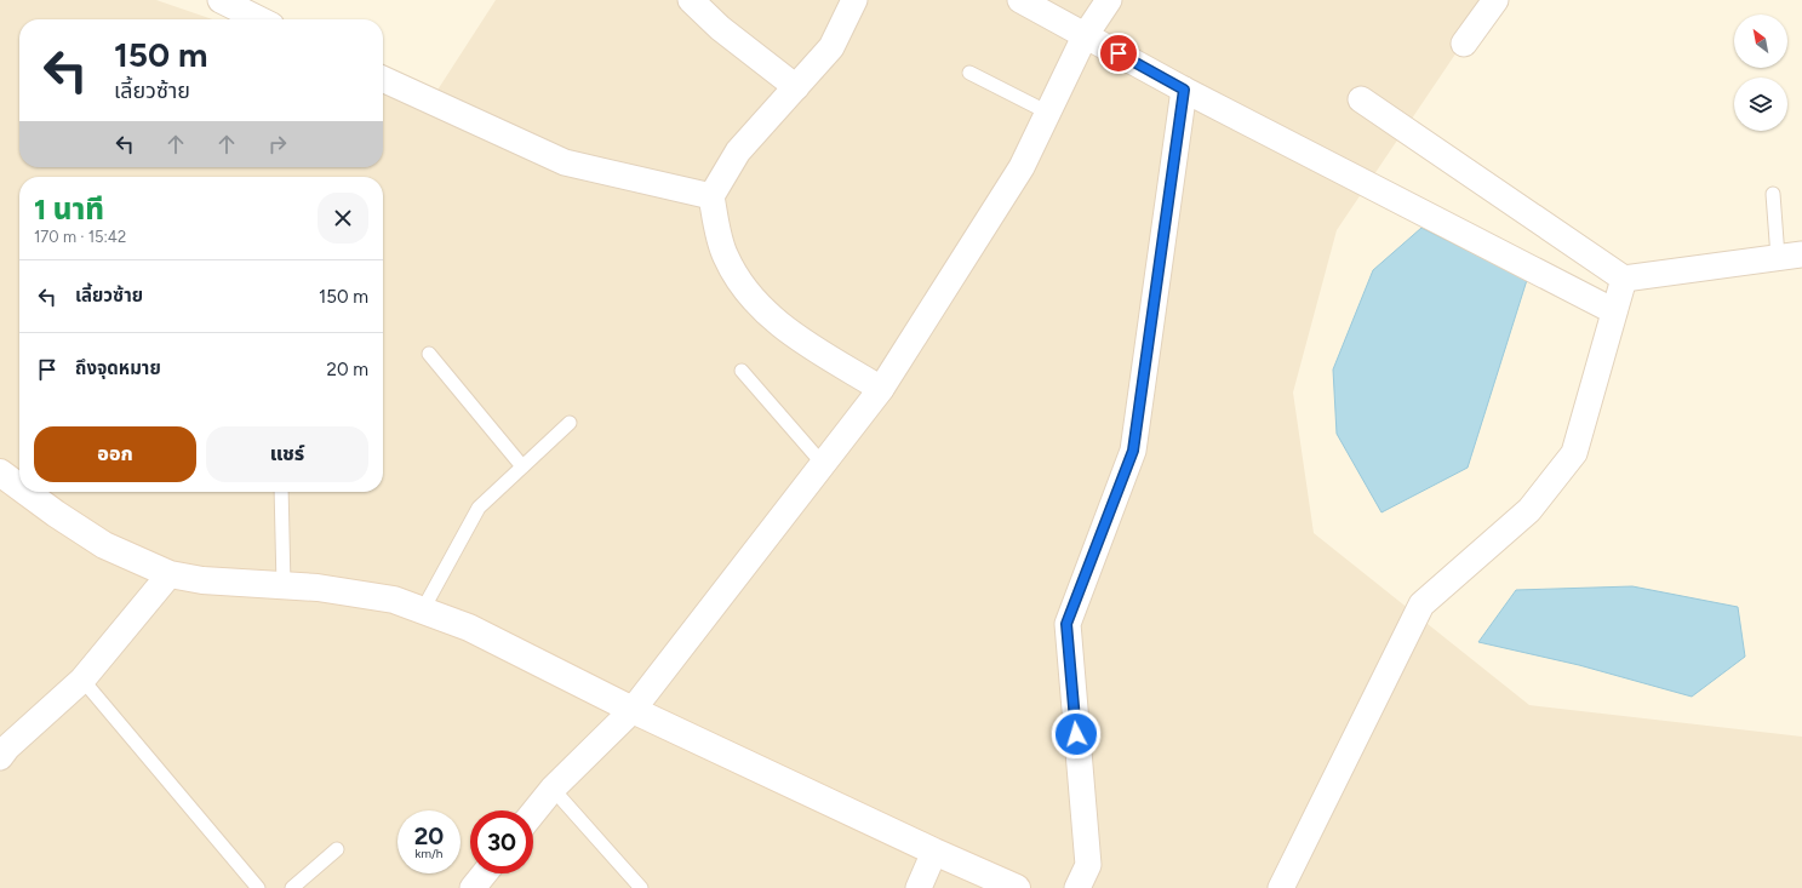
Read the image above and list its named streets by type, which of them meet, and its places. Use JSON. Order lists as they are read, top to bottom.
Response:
{
  "north": "top left",
  "page": {
    "turn": ["150 m", "เลี้ยวซ้าย"],
    "heading": ["1 นาที", "170 m · 15:42"],
    "list": [
      {
        "name": "เลี้ยวซ้าย",
        "value": "150 m"
      },
      {
        "name": "ถึงจุดหมาย",
        "value": "20 m"
      }
    ],
    "buttons": ["ออก", "แชร์"],
    "speed": "20 km/h",
    "limit": "30"
  }
}
